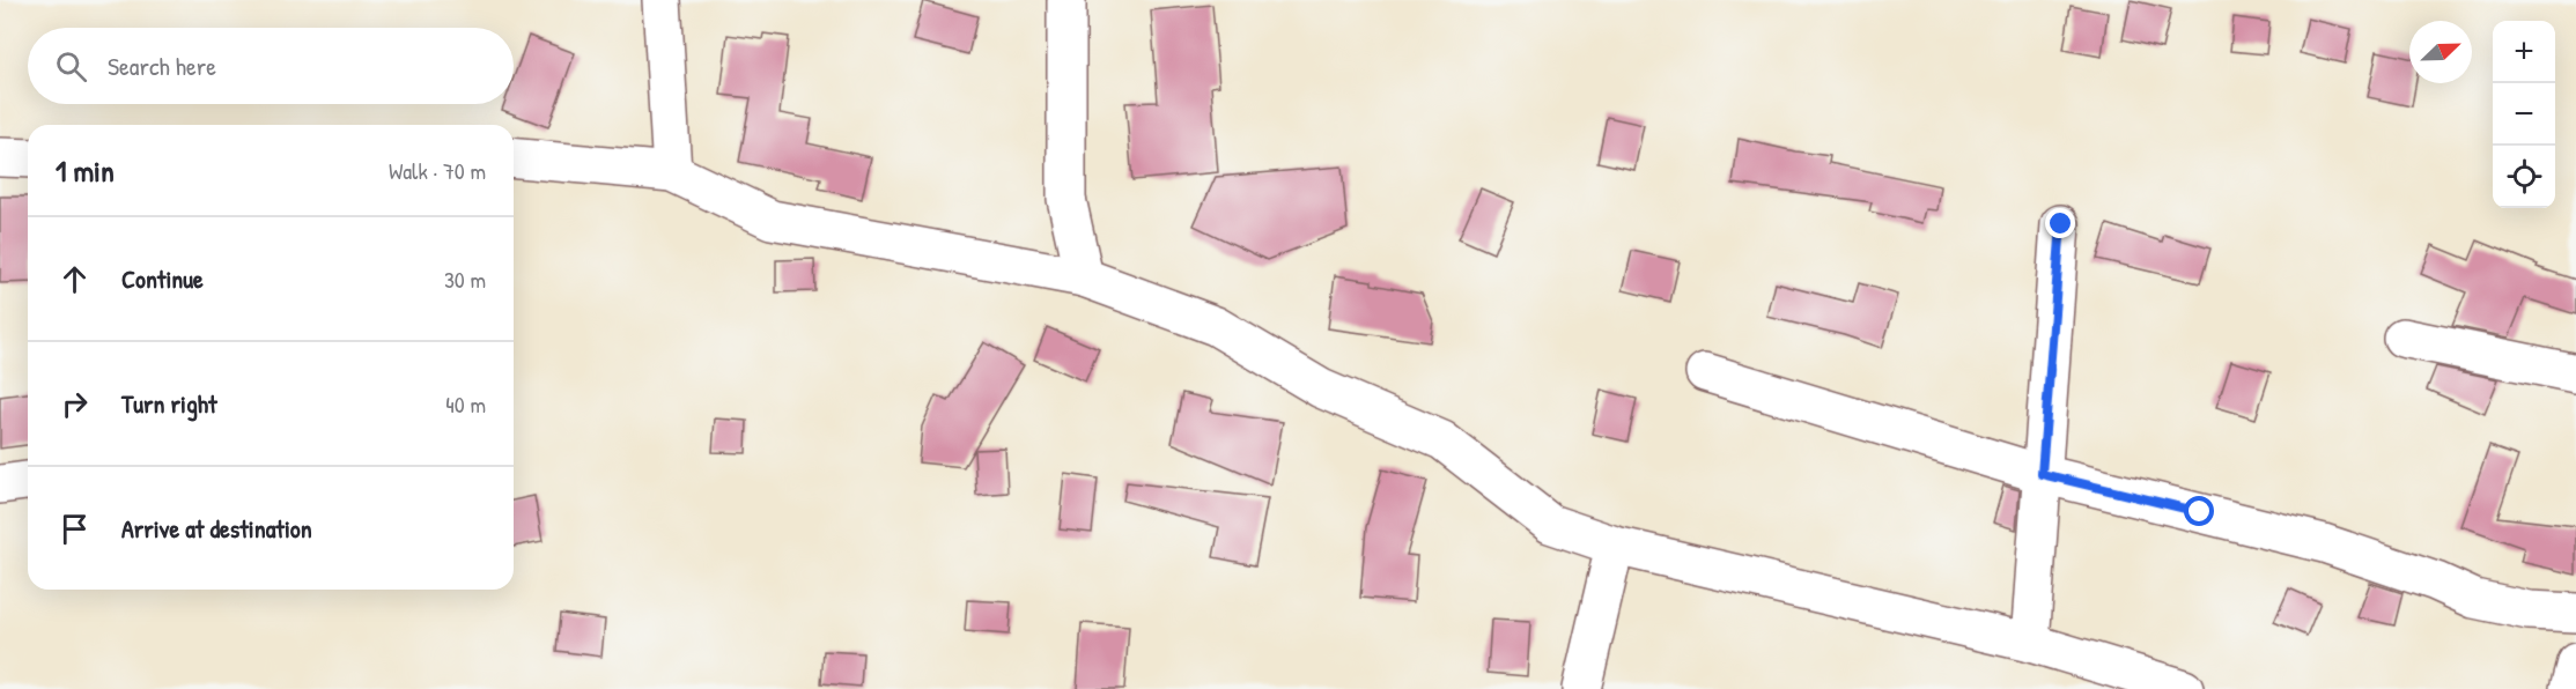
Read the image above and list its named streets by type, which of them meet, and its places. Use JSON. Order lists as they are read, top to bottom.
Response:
{
  "north": "top right",
  "page": {
    "map_buttons": ["+", "−"],
    "search": "Search here",
    "heading": ["1 min", "Walk · 70 m"],
    "list": [
      ["Continue", "30 m"],
      ["Turn right", "40 m"],
      "Arrive at destination"
    ]
  }
}
